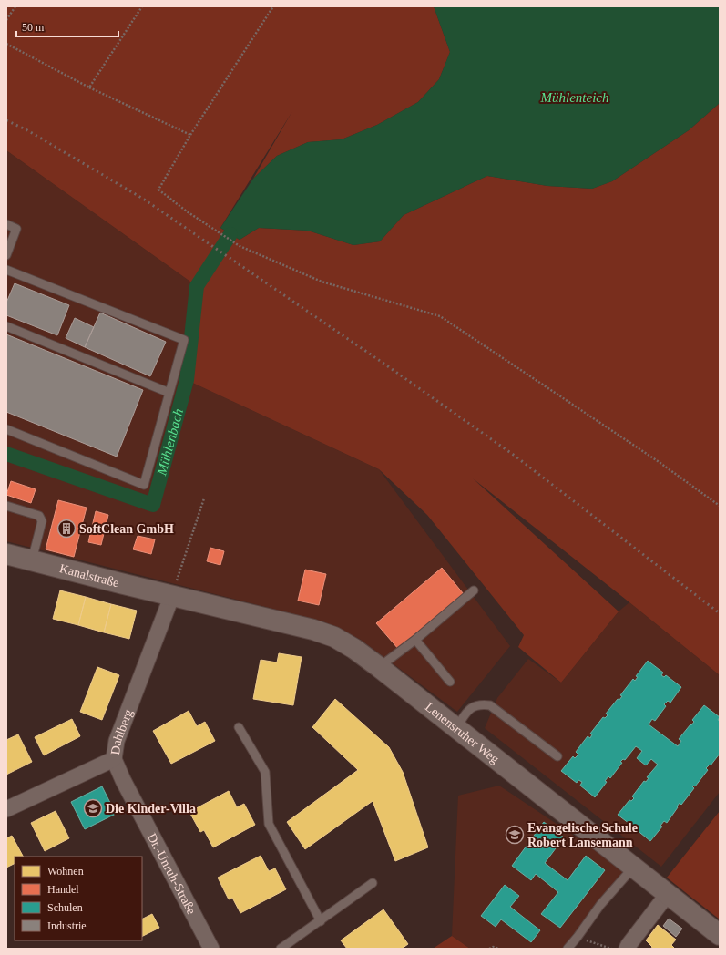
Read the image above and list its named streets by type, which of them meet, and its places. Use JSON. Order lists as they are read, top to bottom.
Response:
{
  "streets": {
    "street": [
      "Kanalstraße",
      "Dahlberg",
      "Lenensruher Weg",
      "Dr.-Unruh-Straße"
    ]
  },
  "crossings": [
    ["Kanalstraße", "Dahlberg"],
    ["Kanalstraße", "Lenensruher Weg"],
    ["Dahlberg", "Lenensruher Weg"],
    ["Dahlberg", "Dr.-Unruh-Straße"]
  ],
  "water": ["Mühlenteich", "Mühlenbach"],
  "places": {
    "building": ["SoftClean GmbH"],
    "school or university": ["Die Kinder-Villa", "Evangelische Schule Robert Lansemann"]
  },
  "legend": [
    "Wohnen",
    "Handel",
    "Schulen",
    "Industrie"
  ],
  "scale_bar": "50 m"
}
